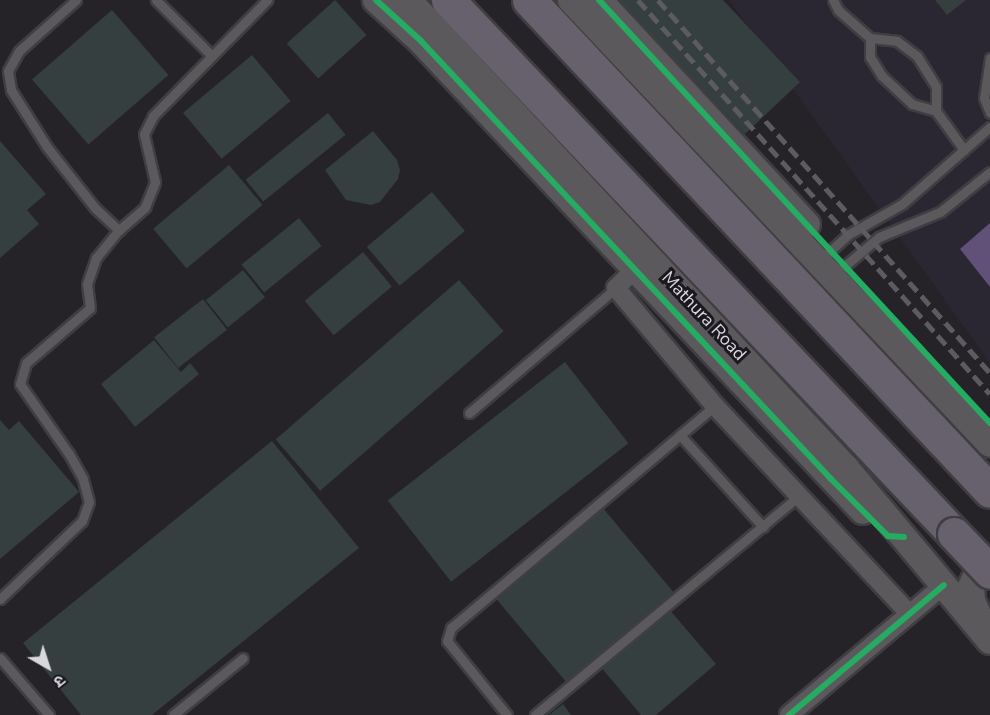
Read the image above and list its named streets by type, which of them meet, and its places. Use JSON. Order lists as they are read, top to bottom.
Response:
{
  "streets": {
    "highway": ["Mathura Road"]
  },
  "north": "bottom right"
}
